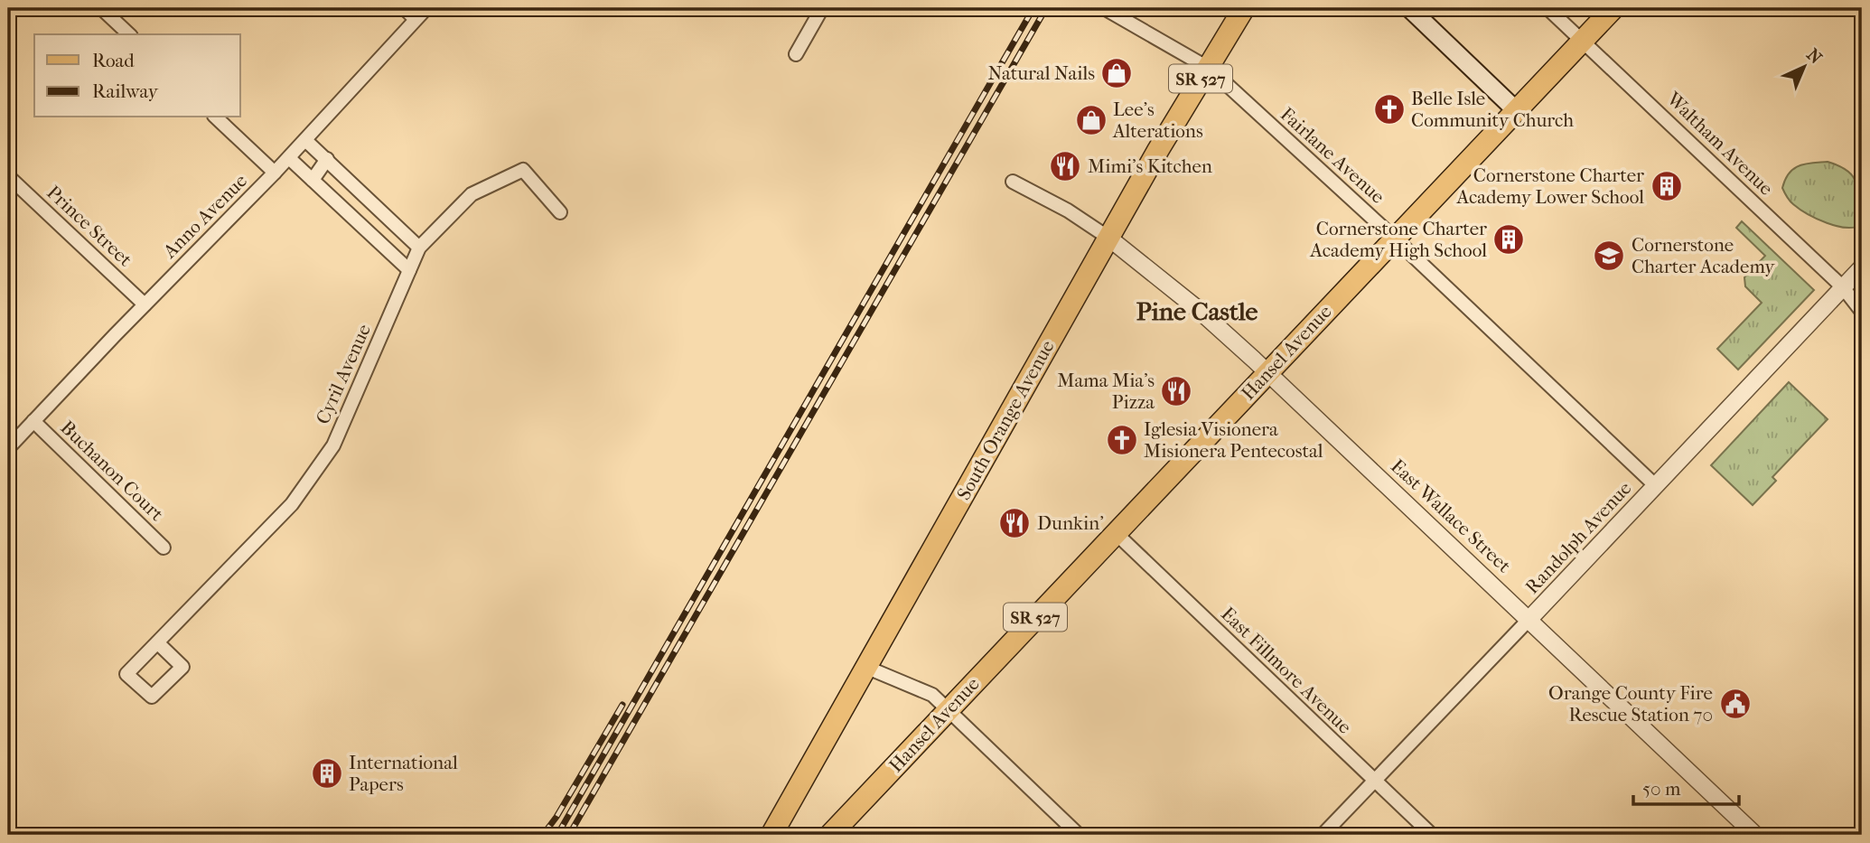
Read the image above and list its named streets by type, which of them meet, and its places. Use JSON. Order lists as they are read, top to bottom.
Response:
{
  "streets": {
    "main road": ["SR 527", "Hansel Avenue", "South Orange Avenue"],
    "street": [
      "Waltham Avenue",
      "Fairlane Avenue",
      "Anno Avenue",
      "Prince Street",
      "Cyril Avenue",
      "Buchanon Court",
      "East Wallace Street",
      "Randolph Avenue",
      "East Fillmore Avenue"
    ]
  },
  "crossings": [
    ["Waltham Avenue", "Hansel Avenue"],
    ["Waltham Avenue", "Randolph Avenue"],
    ["Fairlane Avenue", "Hansel Avenue"],
    ["Fairlane Avenue", "South Orange Avenue"],
    ["Fairlane Avenue", "Randolph Avenue"],
    ["Anno Avenue", "Prince Street"],
    ["Anno Avenue", "Buchanon Court"],
    ["Hansel Avenue", "East Wallace Street"],
    ["Hansel Avenue", "East Fillmore Avenue"],
    ["South Orange Avenue", "East Wallace Street"],
    ["East Wallace Street", "Randolph Avenue"],
    ["Randolph Avenue", "East Fillmore Avenue"]
  ],
  "districts": ["Pine Castle"],
  "places": {
    "shop": ["Natural Nails", "Lee's Alterations"],
    "church": ["Belle Isle Community Church", "Iglesia Visionera Misionera Pentecostal"],
    "restaurant": ["Mimi's Kitchen", "Mama Mia's Pizza", "Dunkin'"],
    "building": ["Cornerstone Charter Academy Lower School", "Cornerstone Charter Academy High School", "International Papers"],
    "school or university": ["Cornerstone Charter Academy"],
    "public building": ["Orange County Fire Rescue Station 70"]
  },
  "legend": ["Road", "Railway"],
  "scale_bar": "50 m",
  "north": "top right"
}
